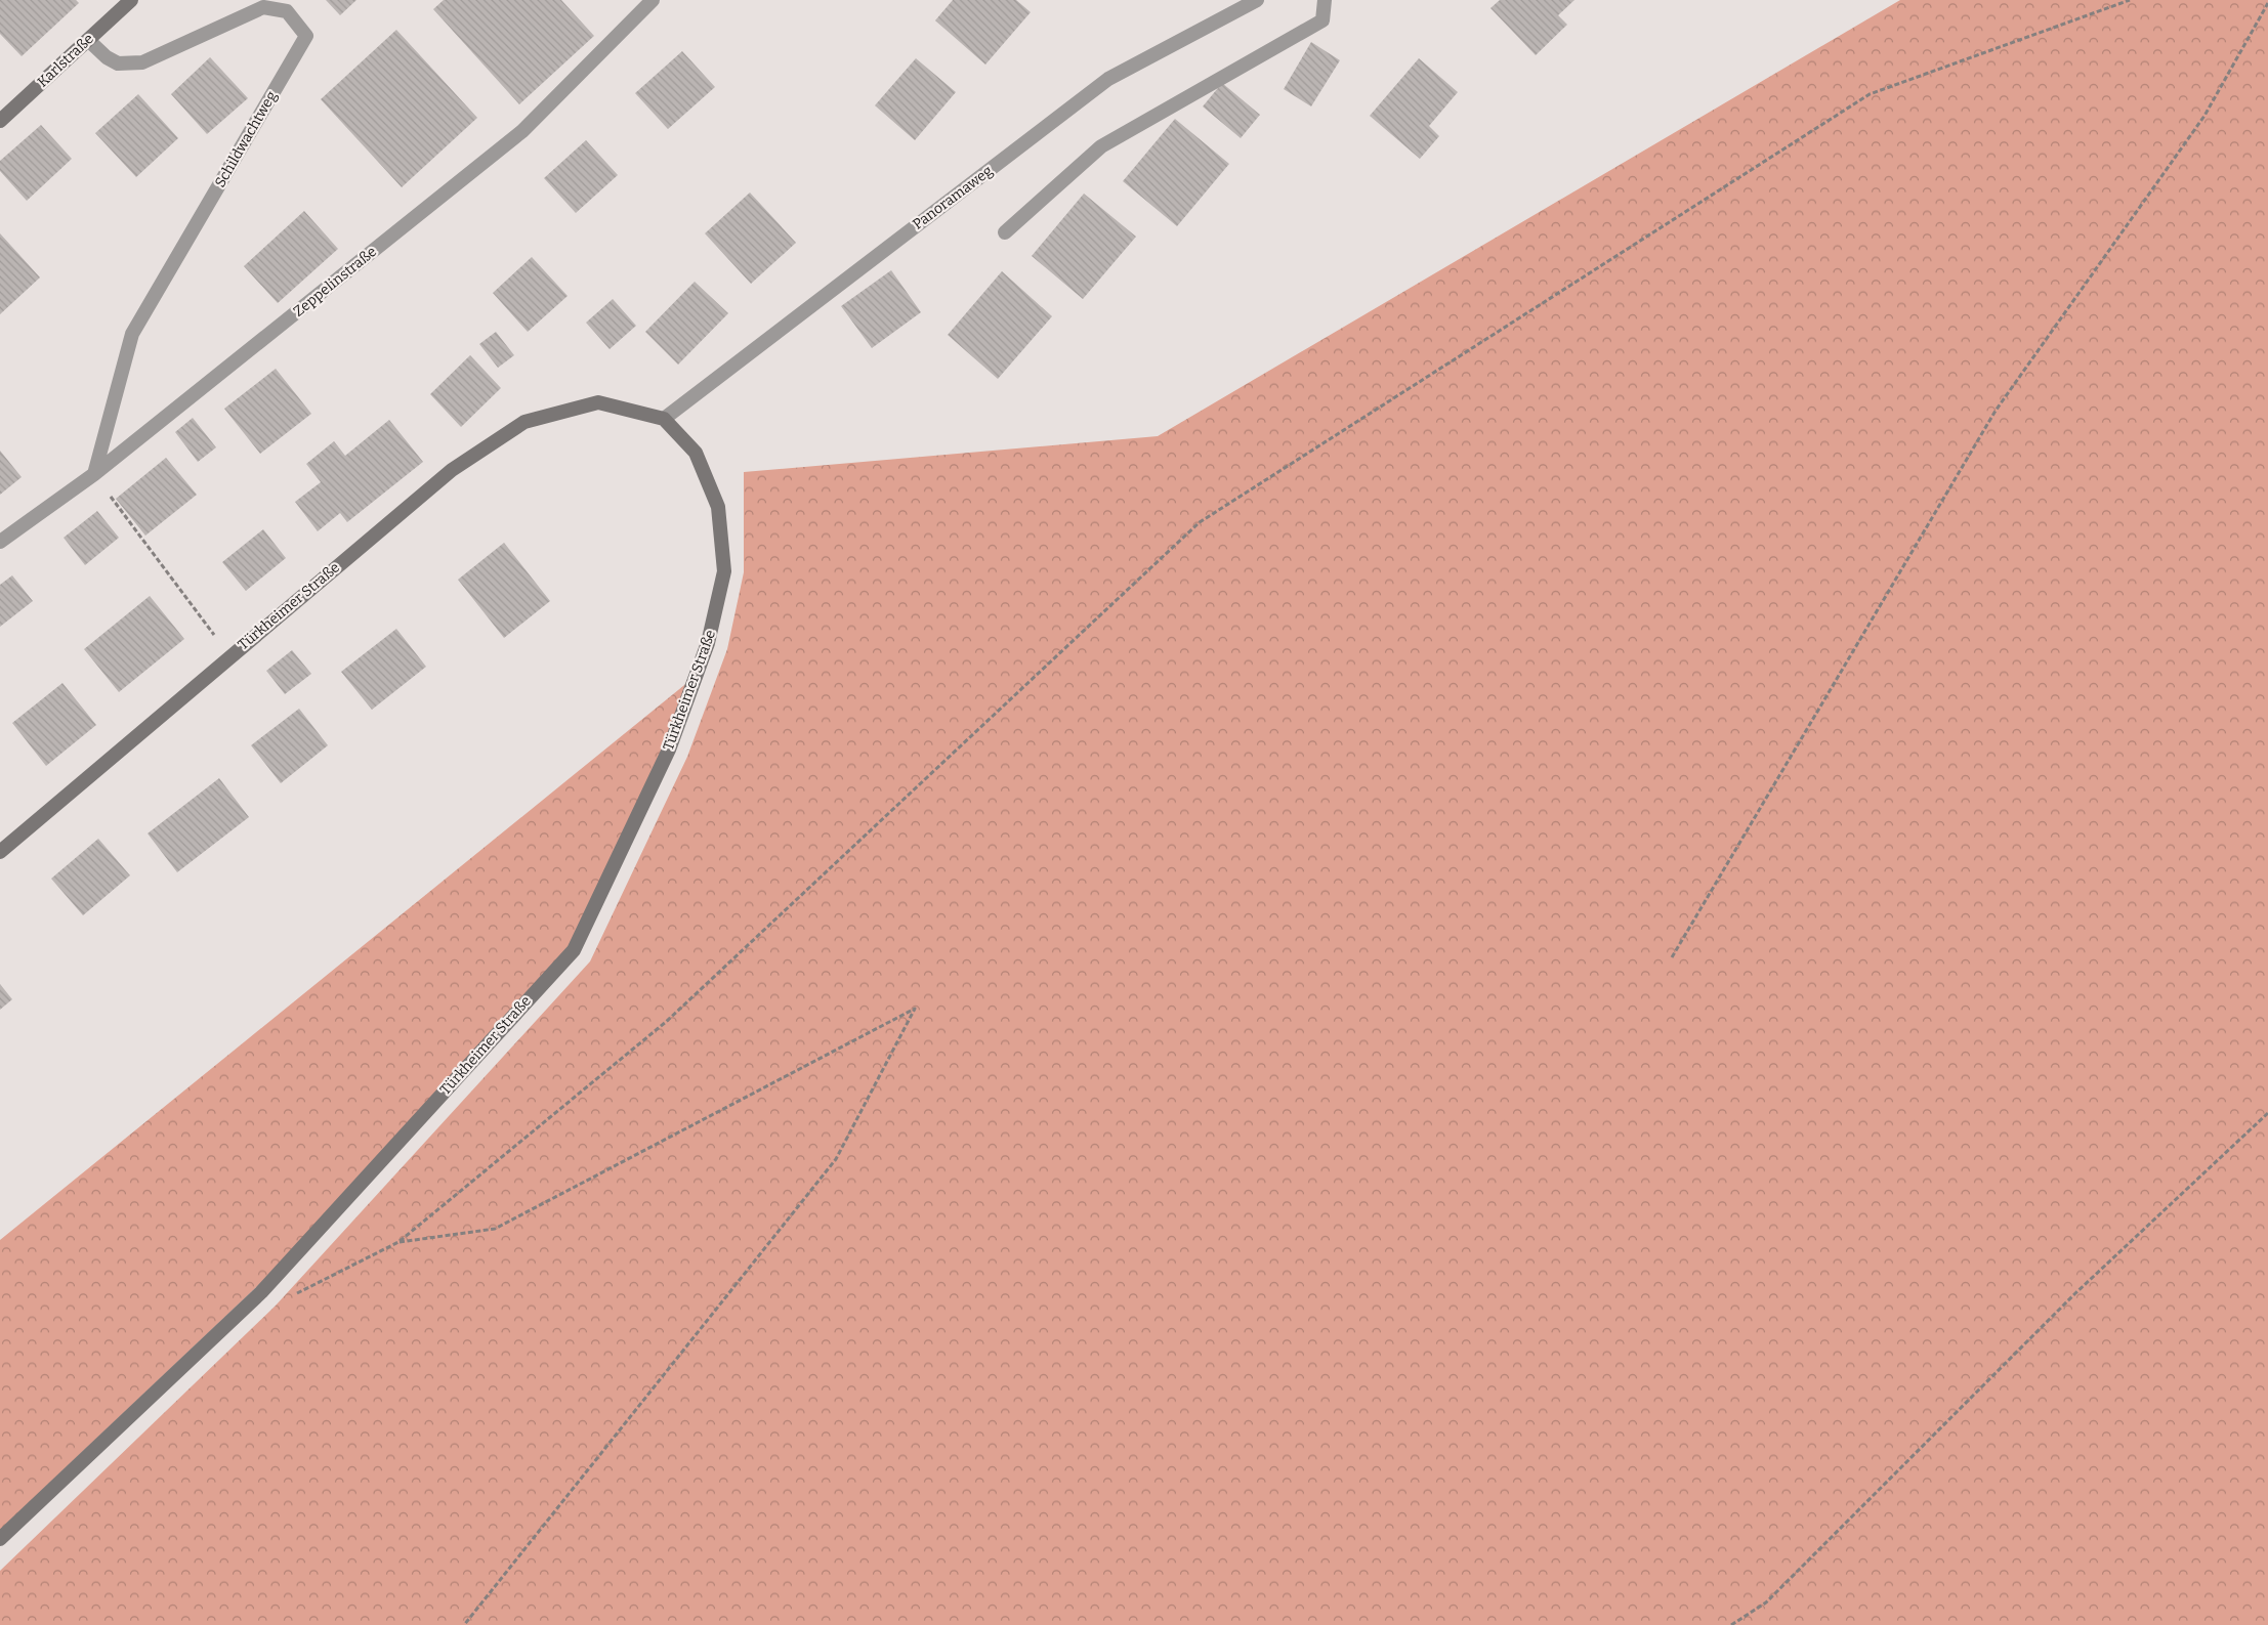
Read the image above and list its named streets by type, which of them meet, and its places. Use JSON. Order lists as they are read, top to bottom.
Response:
{
  "streets": {
    "main road": ["Karlstraße", "Türkheimer Straße"],
    "street": ["Schildwachtweg", "Panoramaweg", "Zeppelinstraße"]
  },
  "crossings": [
    ["Karlstraße", "Schildwachtweg"],
    ["Schildwachtweg", "Zeppelinstraße"],
    ["Panoramaweg", "Türkheimer Straße"]
  ]
}
